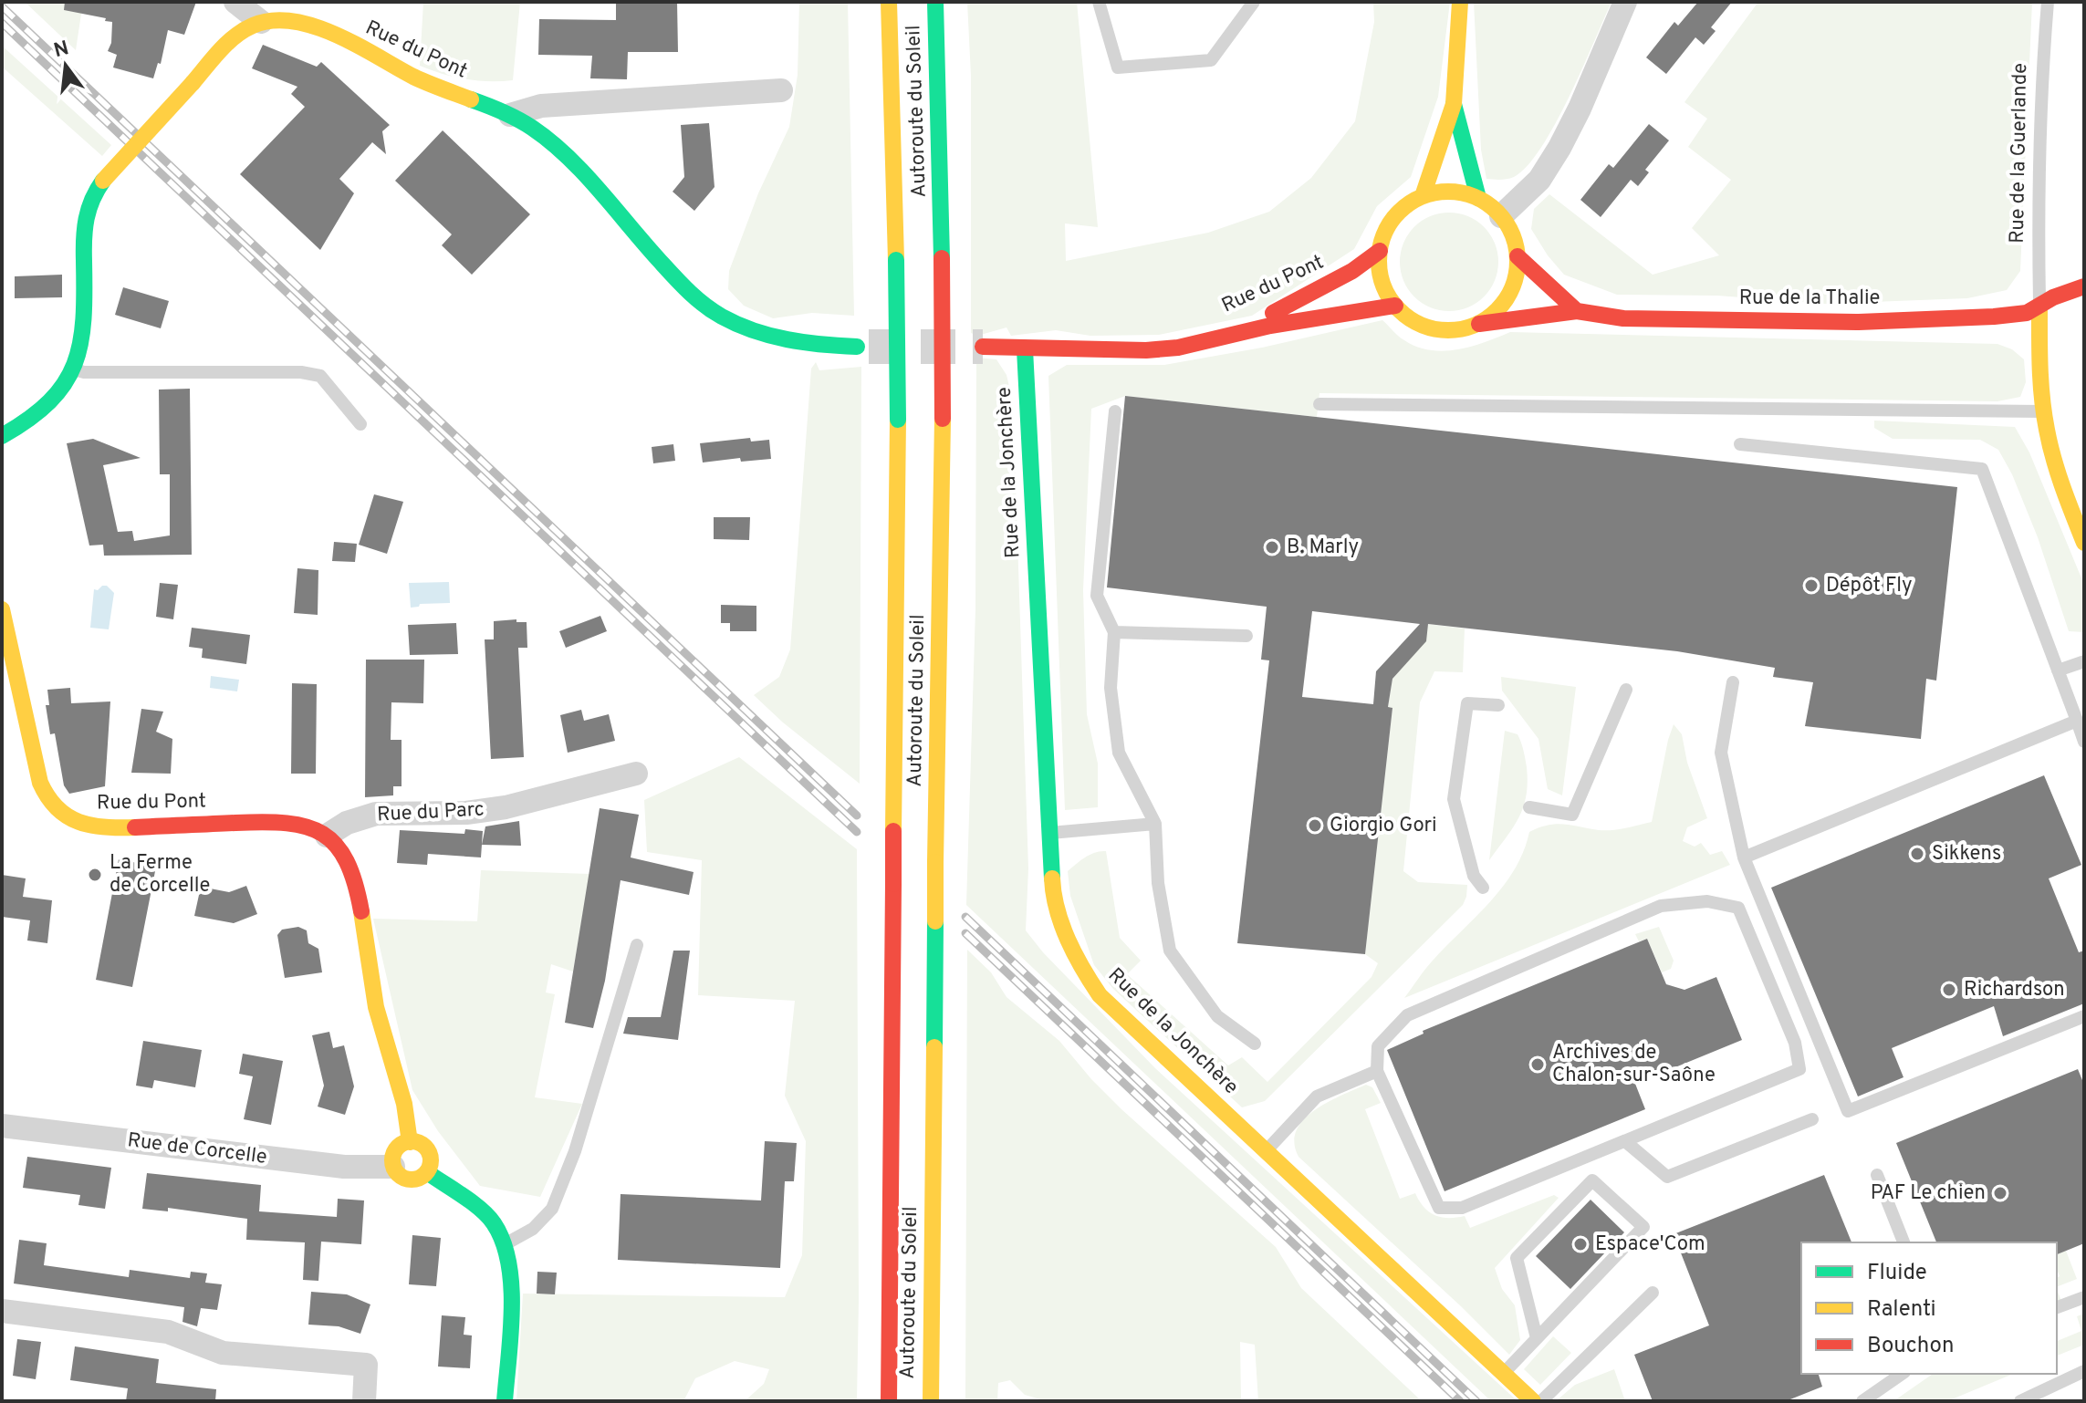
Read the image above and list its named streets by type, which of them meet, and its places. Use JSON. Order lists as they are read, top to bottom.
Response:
{
  "streets": {
    "main road": [
      "Rue du Pont",
      "Autoroute du Soleil",
      "Rue de la Guerlande",
      "Rue de la Thalie",
      "Rue de la Jonchère"
    ],
    "street": ["Rue du Parc", "Rue de Corcelle"]
  },
  "crossings": [
    ["Rue du Pont", "Rue de la Thalie"],
    ["Rue du Pont", "Rue de la Jonchère"],
    ["Rue du Pont", "Rue du Parc"],
    ["Rue de la Guerlande", "Rue de la Thalie"]
  ],
  "places": [
    "B. Marly",
    "Dépôt Fly",
    "Giorgio Gori",
    "Sikkens",
    "La Ferme de Corcelle",
    "Richardson",
    "Archives de Chalon-sur-Saône",
    "PAF Le chien",
    "Espace'Com"
  ],
  "legend": ["Fluide", "Ralenti", "Bouchon"],
  "north": "top"
}
